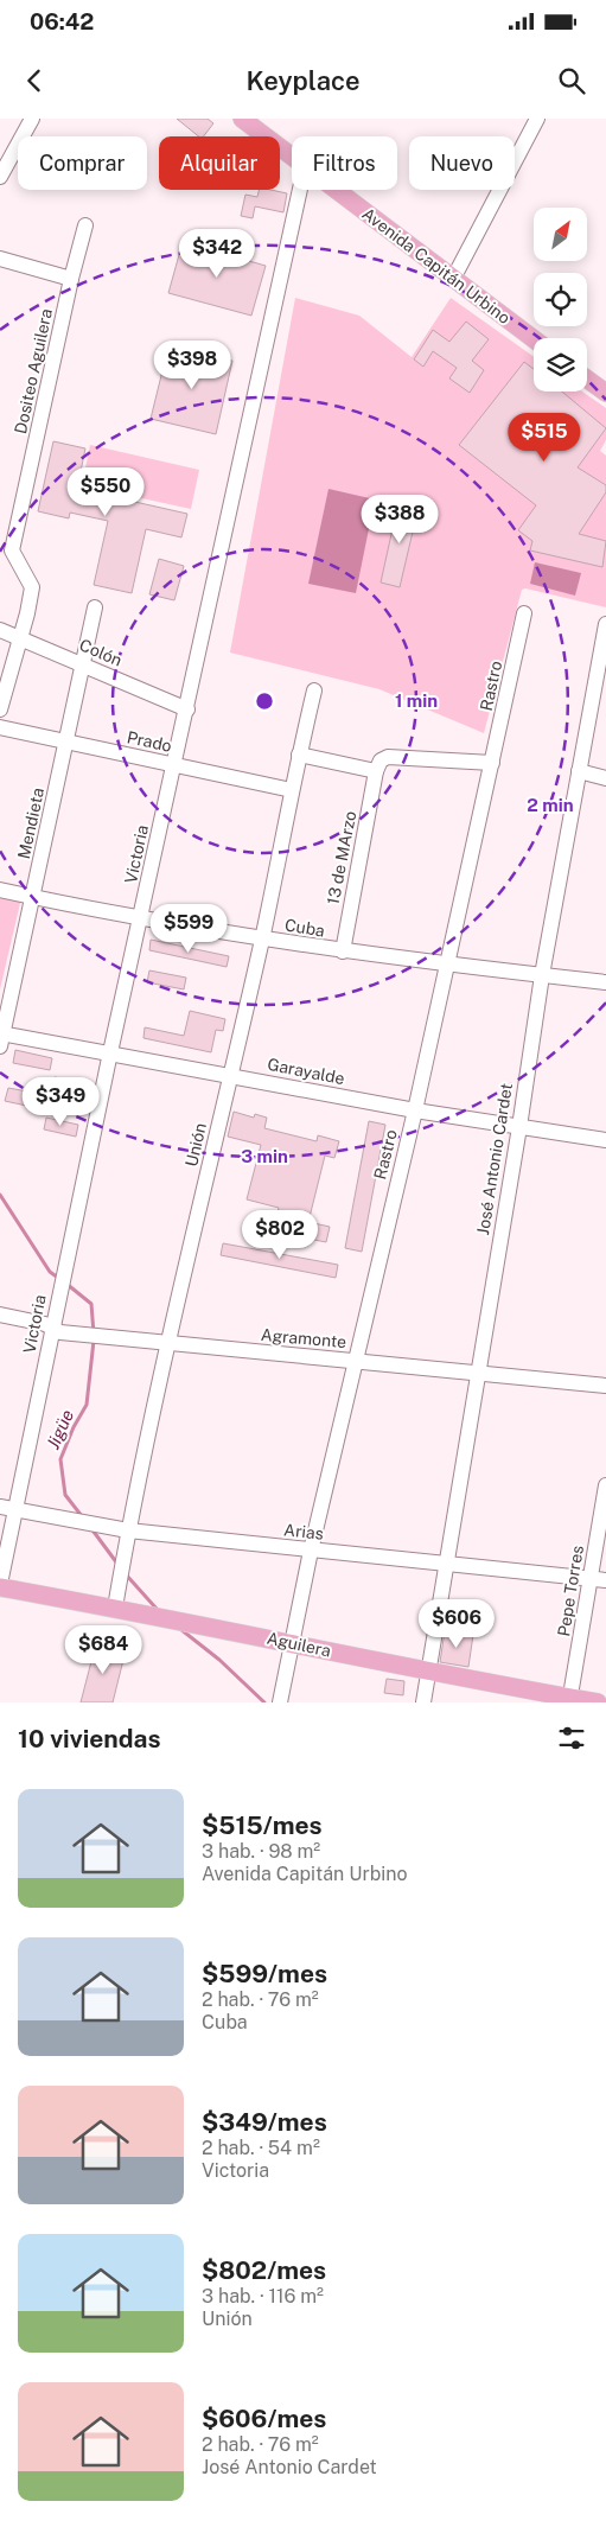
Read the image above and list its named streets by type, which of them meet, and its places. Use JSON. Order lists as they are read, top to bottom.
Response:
{
  "streets": {
    "main road": ["Avenida Capitán Urbino", "Aguilera"],
    "street": [
      "Dositeo Aguilera",
      "Colón",
      "Rastro",
      "Prado",
      "Mendieta",
      "Victoria",
      "13 de MArzo",
      "Cuba",
      "Garayalde",
      "Unión",
      "José Antonio Cardet",
      "Agramonte",
      "Arias",
      "Pepe Torres"
    ]
  },
  "crossings": [
    ["Dositeo Aguilera", "Colón"],
    ["Colón", "Mendieta"],
    ["Colón", "Victoria"],
    ["Rastro", "Cuba"],
    ["Rastro", "Garayalde"],
    ["Rastro", "Agramonte"],
    ["Rastro", "Arias"],
    ["Rastro", "Aguilera"],
    ["Prado", "Mendieta"],
    ["Prado", "Victoria"],
    ["Prado", "Unión"],
    ["Mendieta", "Cuba"],
    ["Mendieta", "Garayalde"],
    ["Victoria", "Cuba"],
    ["Victoria", "Garayalde"],
    ["Victoria", "Agramonte"],
    ["Victoria", "Arias"],
    ["Victoria", "Aguilera"],
    ["13 de MArzo", "Cuba"],
    ["Cuba", "Unión"],
    ["Cuba", "José Antonio Cardet"],
    ["Garayalde", "Unión"],
    ["Garayalde", "José Antonio Cardet"],
    ["Unión", "Agramonte"],
    ["Unión", "Arias"],
    ["Unión", "Aguilera"],
    ["José Antonio Cardet", "Agramonte"],
    ["José Antonio Cardet", "Arias"],
    ["José Antonio Cardet", "Aguilera"],
    ["Arias", "Pepe Torres"],
    ["Pepe Torres", "Aguilera"]
  ],
  "water": ["Jigüe"],
  "north": "top right",
  "page": {
    "status": "06:42",
    "header": "Keyplace",
    "chip": [
      "Comprar",
      "Alquilar",
      "Filtros",
      "Nuevo"
    ],
    "price": [
      "$342",
      "$398",
      "$515",
      "$550",
      "$388",
      "$599",
      "$349",
      "$802",
      "$606",
      "$684"
    ],
    "heading": "10 viviendas",
    "list": [
      {
        "name": "$515/mes",
        "note": "3 hab. · 98 m² · Avenida Capitán Urbino"
      },
      {
        "name": "$599/mes",
        "note": "2 hab. · 76 m² · Cuba"
      },
      {
        "name": "$349/mes",
        "note": "2 hab. · 54 m² · Victoria"
      },
      {
        "name": "$802/mes",
        "note": "3 hab. · 116 m² · Unión"
      },
      {
        "name": "$606/mes",
        "note": "2 hab. · 76 m² · José Antonio Cardet"
      }
    ]
  },
  "rings": ["1 min", "2 min", "3 min"]
}
